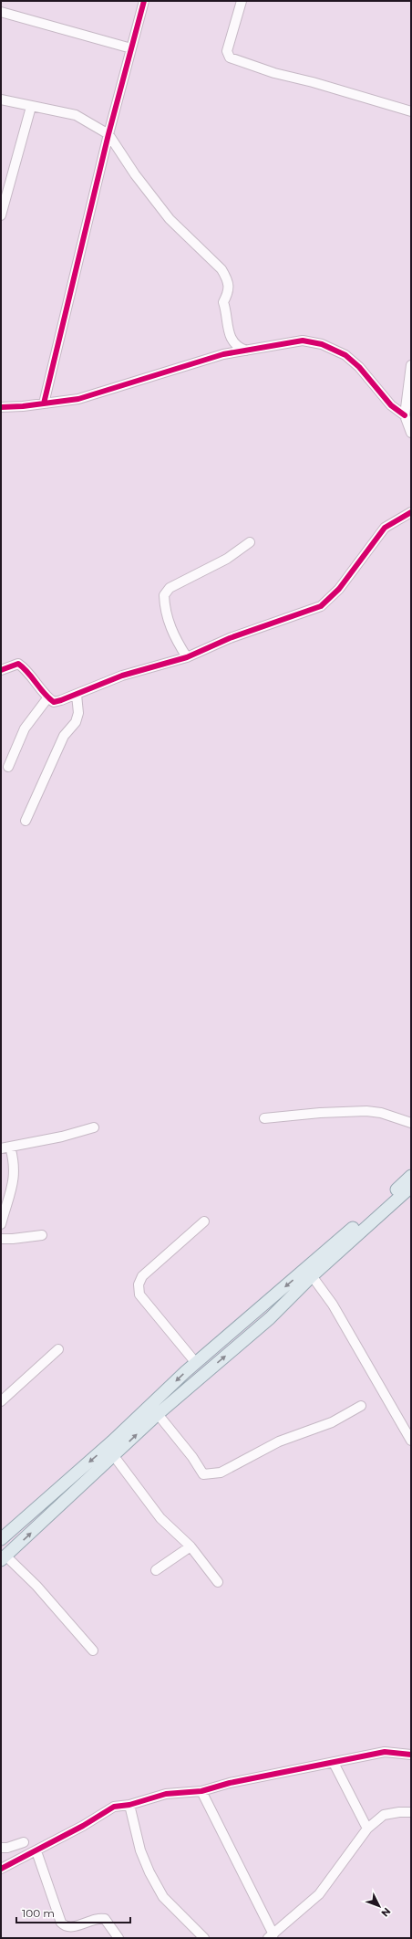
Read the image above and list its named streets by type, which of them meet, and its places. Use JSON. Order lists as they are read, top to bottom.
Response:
{
  "scale_bar": "100 m",
  "north": "bottom right"
}
